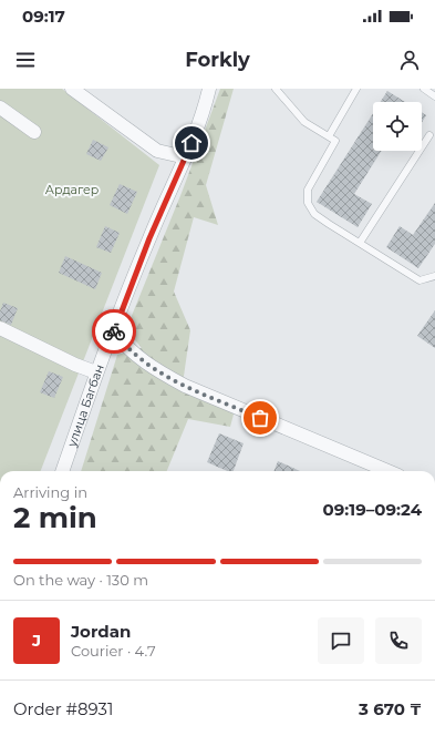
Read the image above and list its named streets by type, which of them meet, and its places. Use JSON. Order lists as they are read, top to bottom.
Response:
{
  "streets": {
    "street": ["улица Багбан"]
  },
  "parks": ["Ардагер"],
  "page": {
    "status": "09:17",
    "header": "Forkly",
    "heading": ["2 min", "Arriving in", "09:19–09:24"],
    "panel": [
      "Jordan",
      "Courier · 4.7",
      "Order #8931",
      "3 670 ₸"
    ],
    "bar": "On the way · 130 m",
    "round": "J"
  }
}
